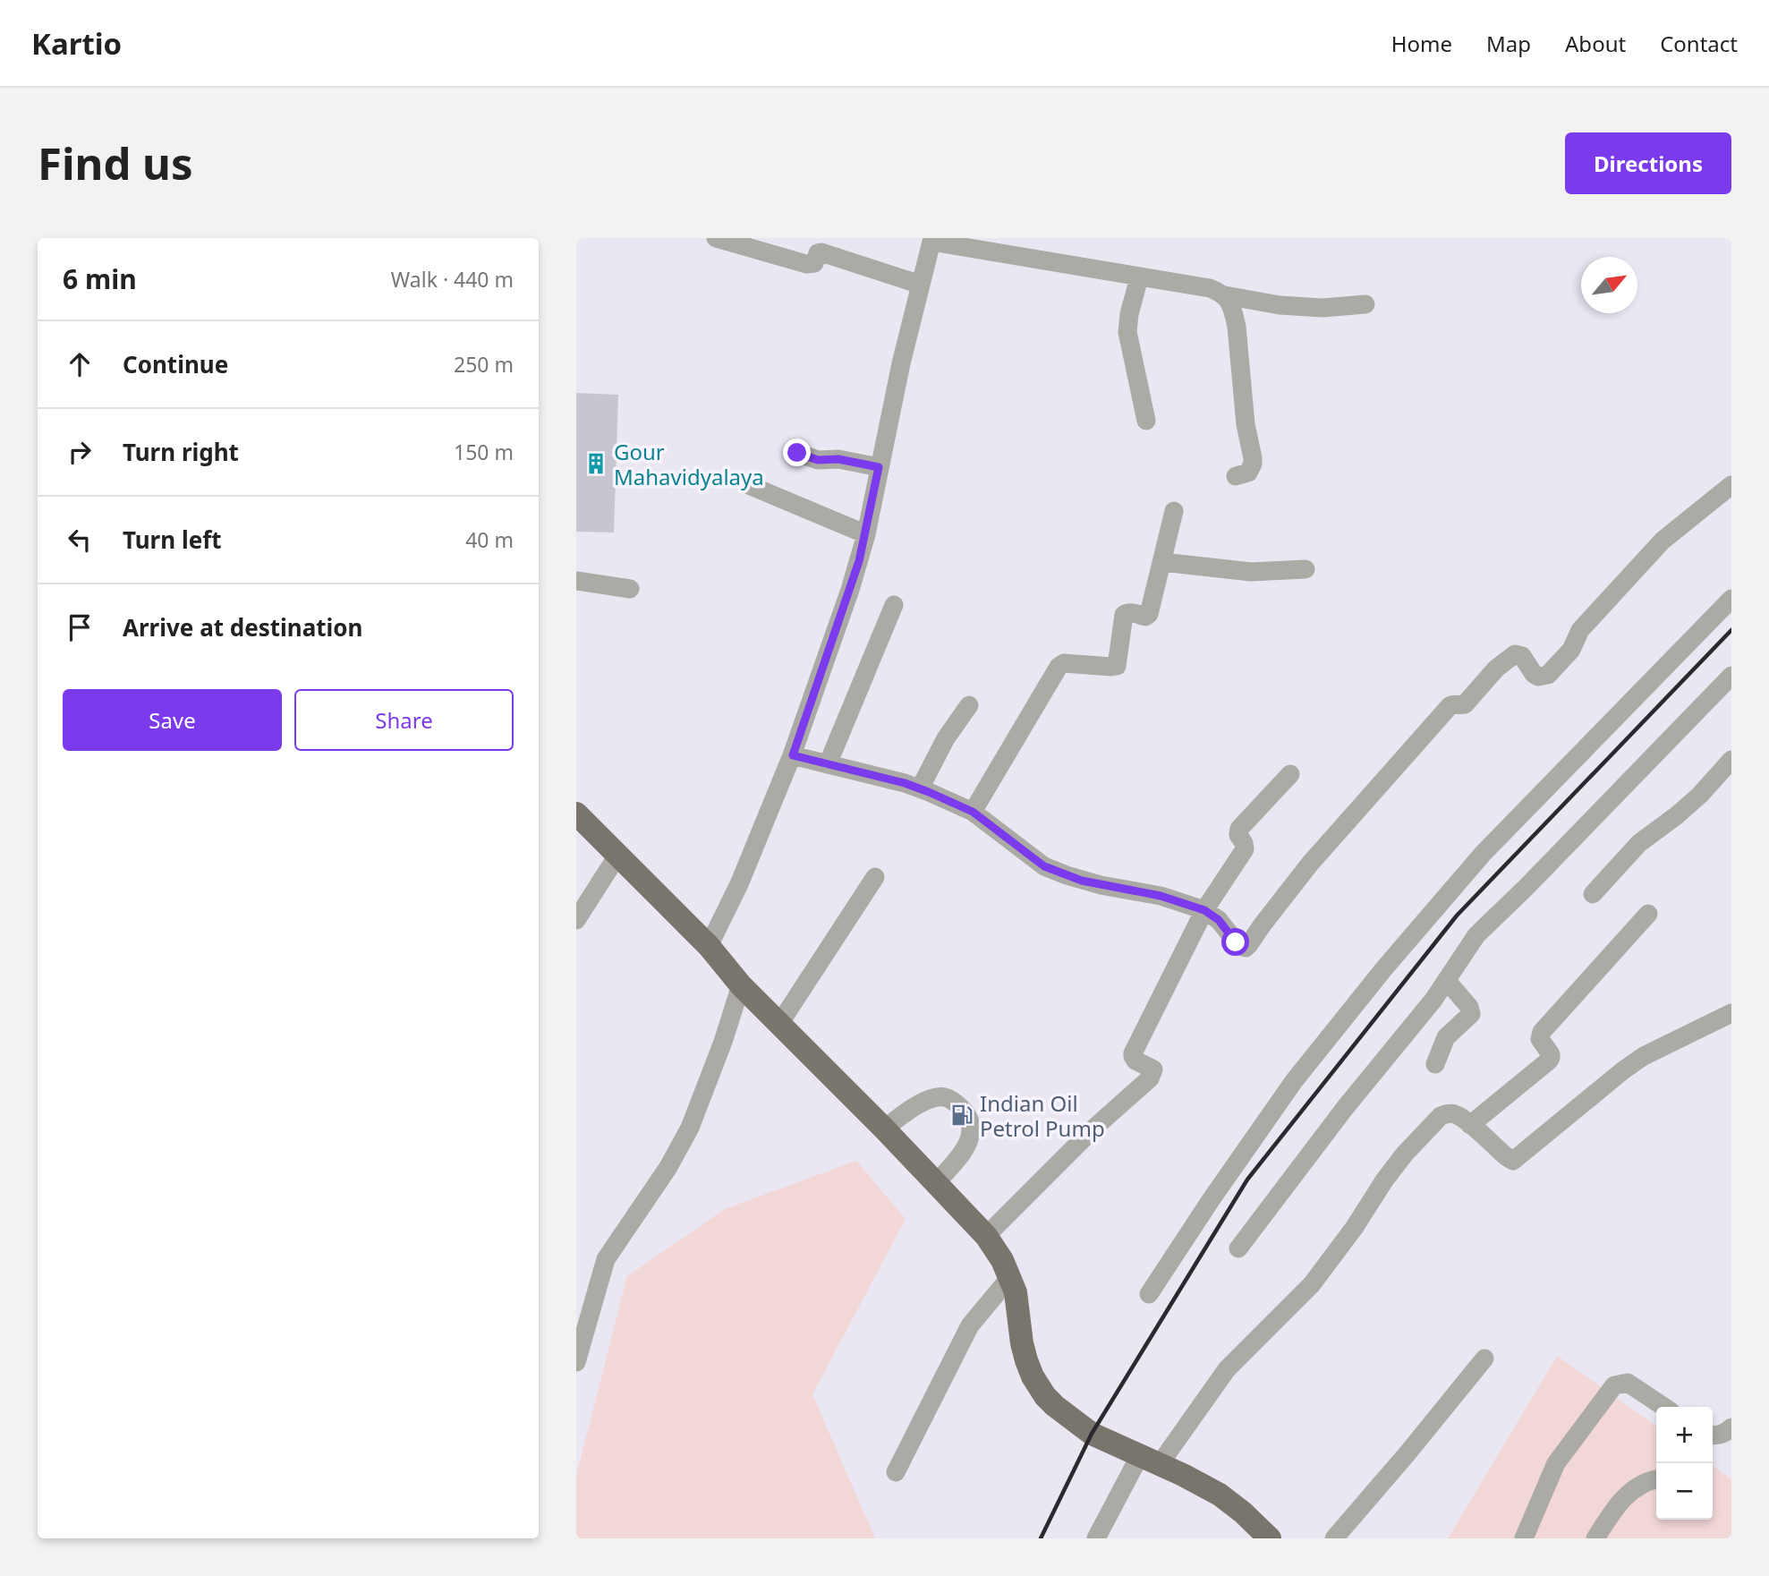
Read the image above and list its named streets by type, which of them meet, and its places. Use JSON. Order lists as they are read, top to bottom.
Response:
{
  "places": {
    "building": ["Gour Mahavidyalaya"],
    "fuel station": ["Indian Oil Petrol Pump"]
  },
  "north": "top right",
  "page": {
    "header": "Kartio",
    "nav": [
      "Home",
      "Map",
      "About",
      "Contact"
    ],
    "buttons": [
      "Directions",
      ["Save", "Share"]
    ],
    "title": "Find us",
    "heading": ["6 min", "Walk · 440 m"],
    "list": [
      ["Continue", "250 m"],
      ["Turn right", "150 m"],
      ["Turn left", "40 m"],
      "Arrive at destination"
    ],
    "map_buttons": ["+", "−"]
  }
}
